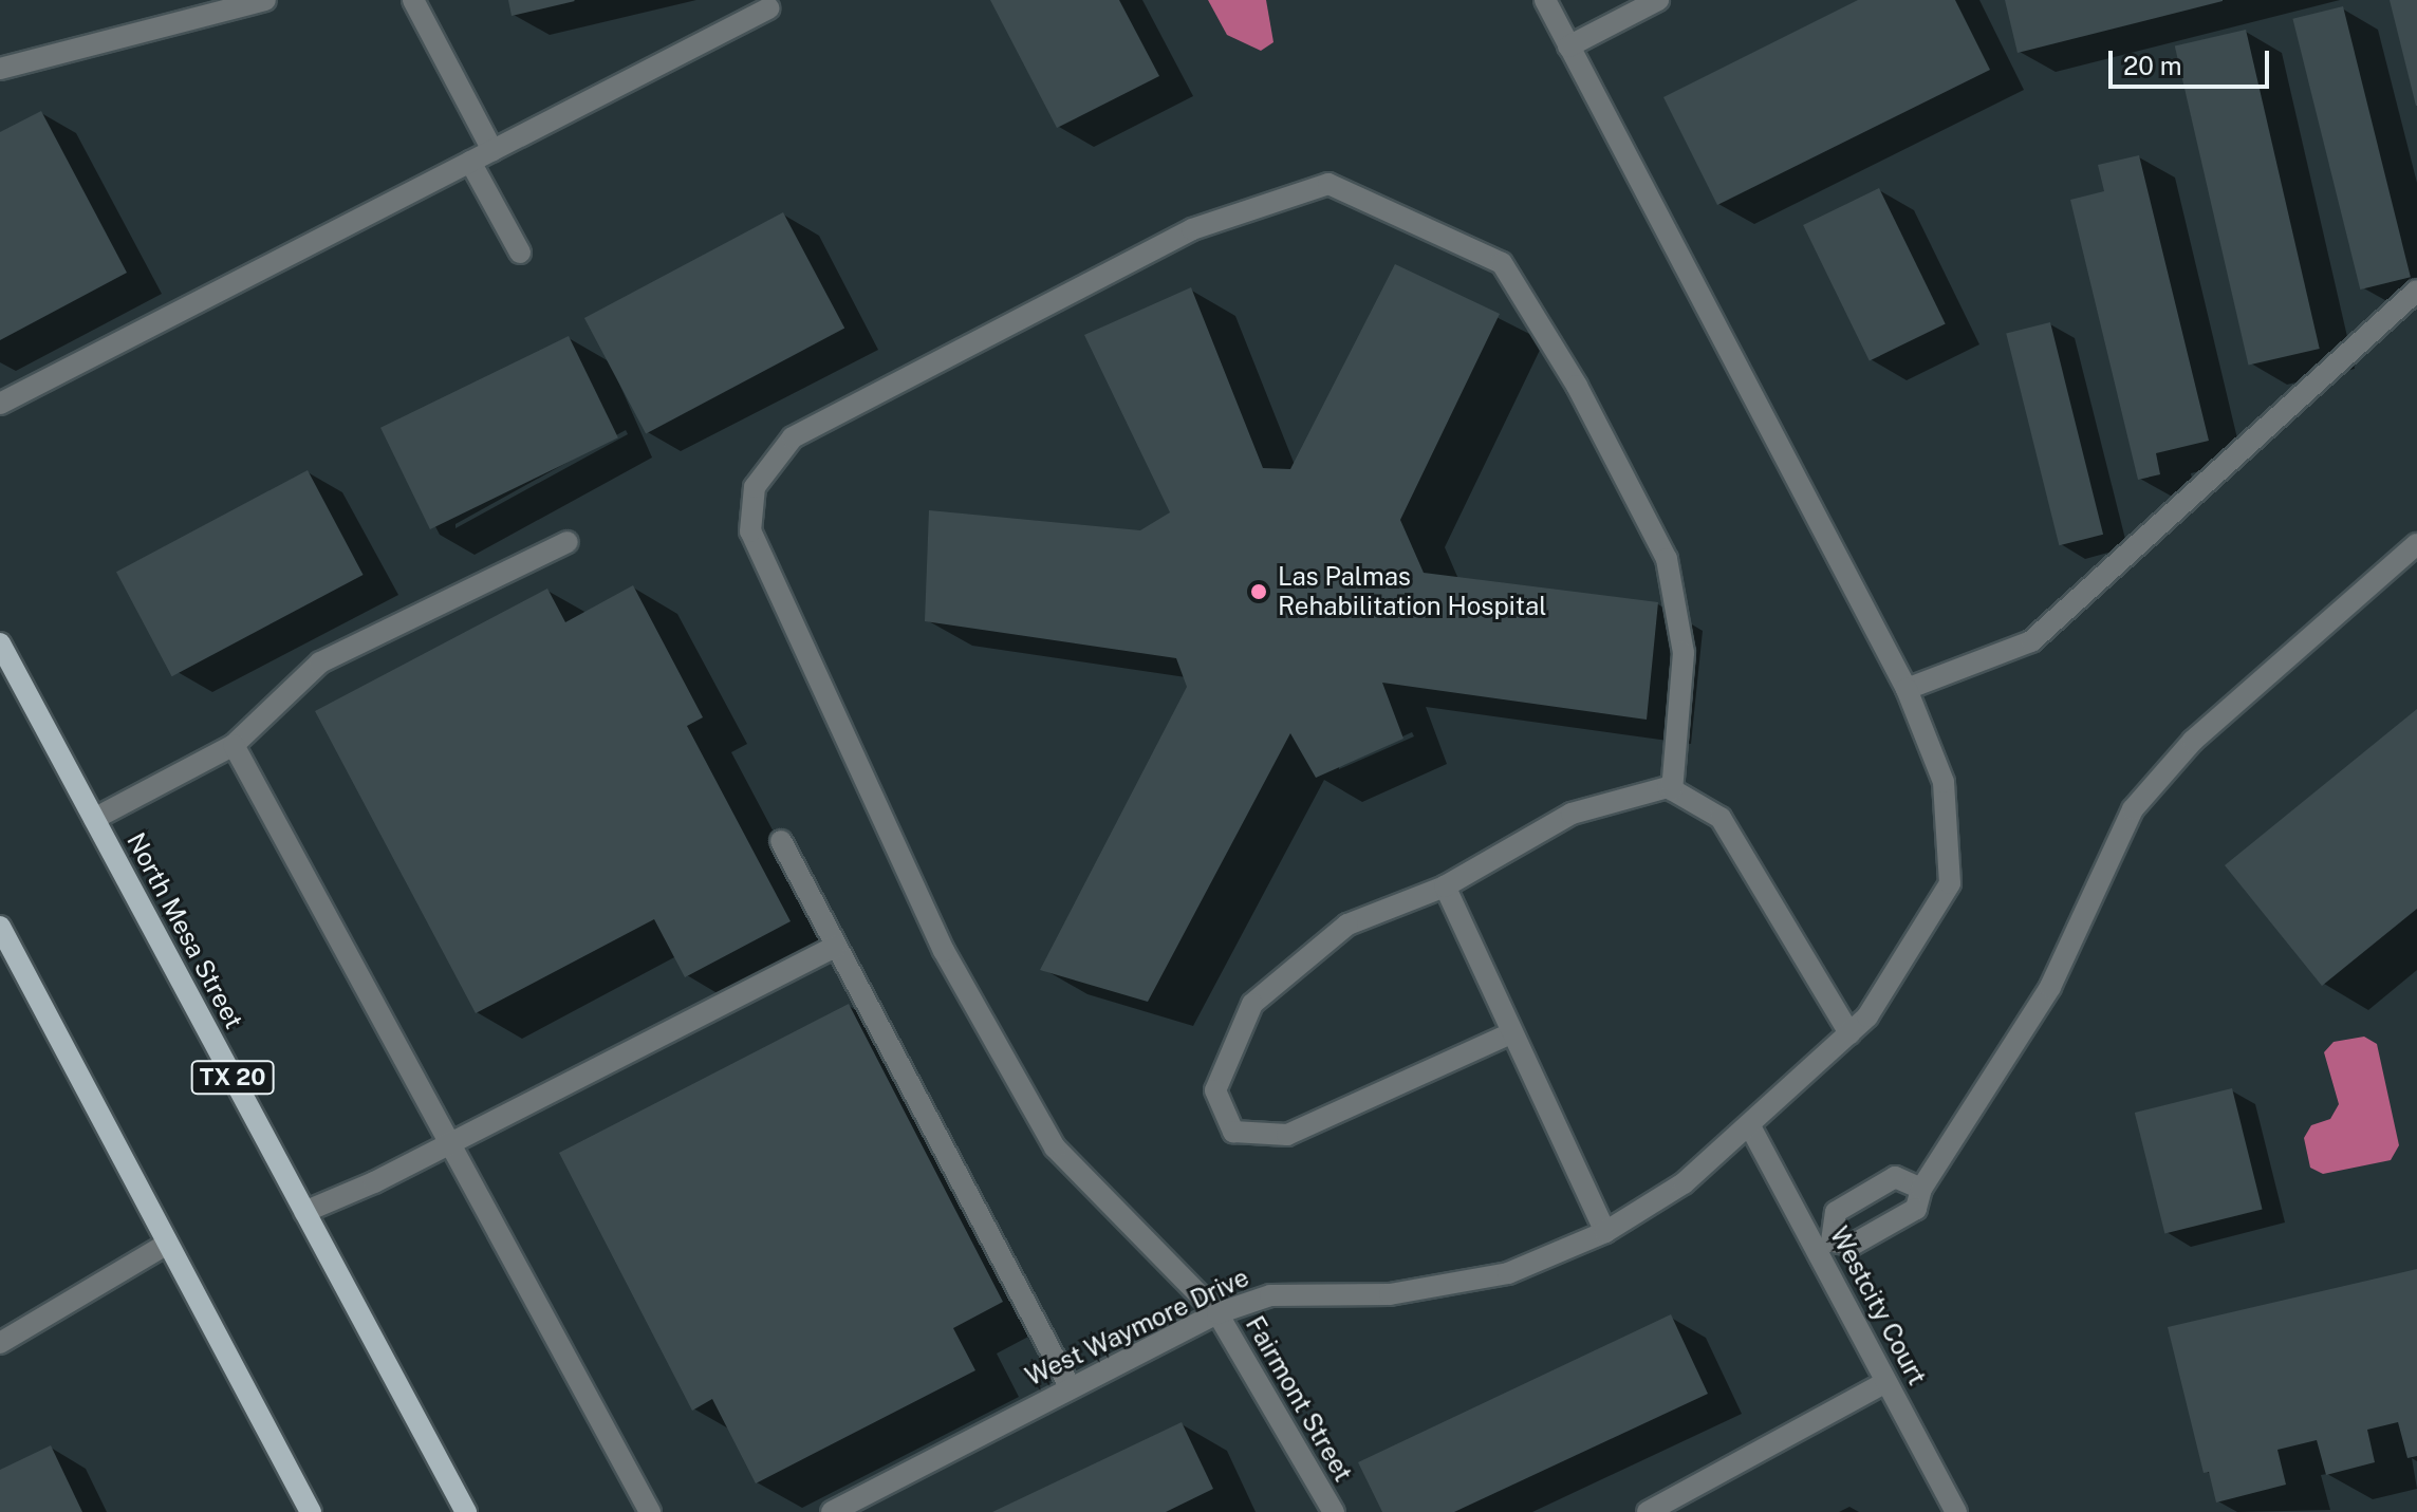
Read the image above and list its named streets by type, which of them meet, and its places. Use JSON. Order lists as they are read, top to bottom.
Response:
{
  "streets": {
    "main road": ["North Mesa Street", "TX 20"],
    "street": ["Westcity Court", "West Waymore Drive", "Fairmont Street"]
  },
  "crossings": [
    ["Westcity Court", "West Waymore Drive"],
    ["West Waymore Drive", "Fairmont Street"]
  ],
  "places": ["Las Palmas Rehabilitation Hospital"],
  "scale_bar": "20 m"
}
